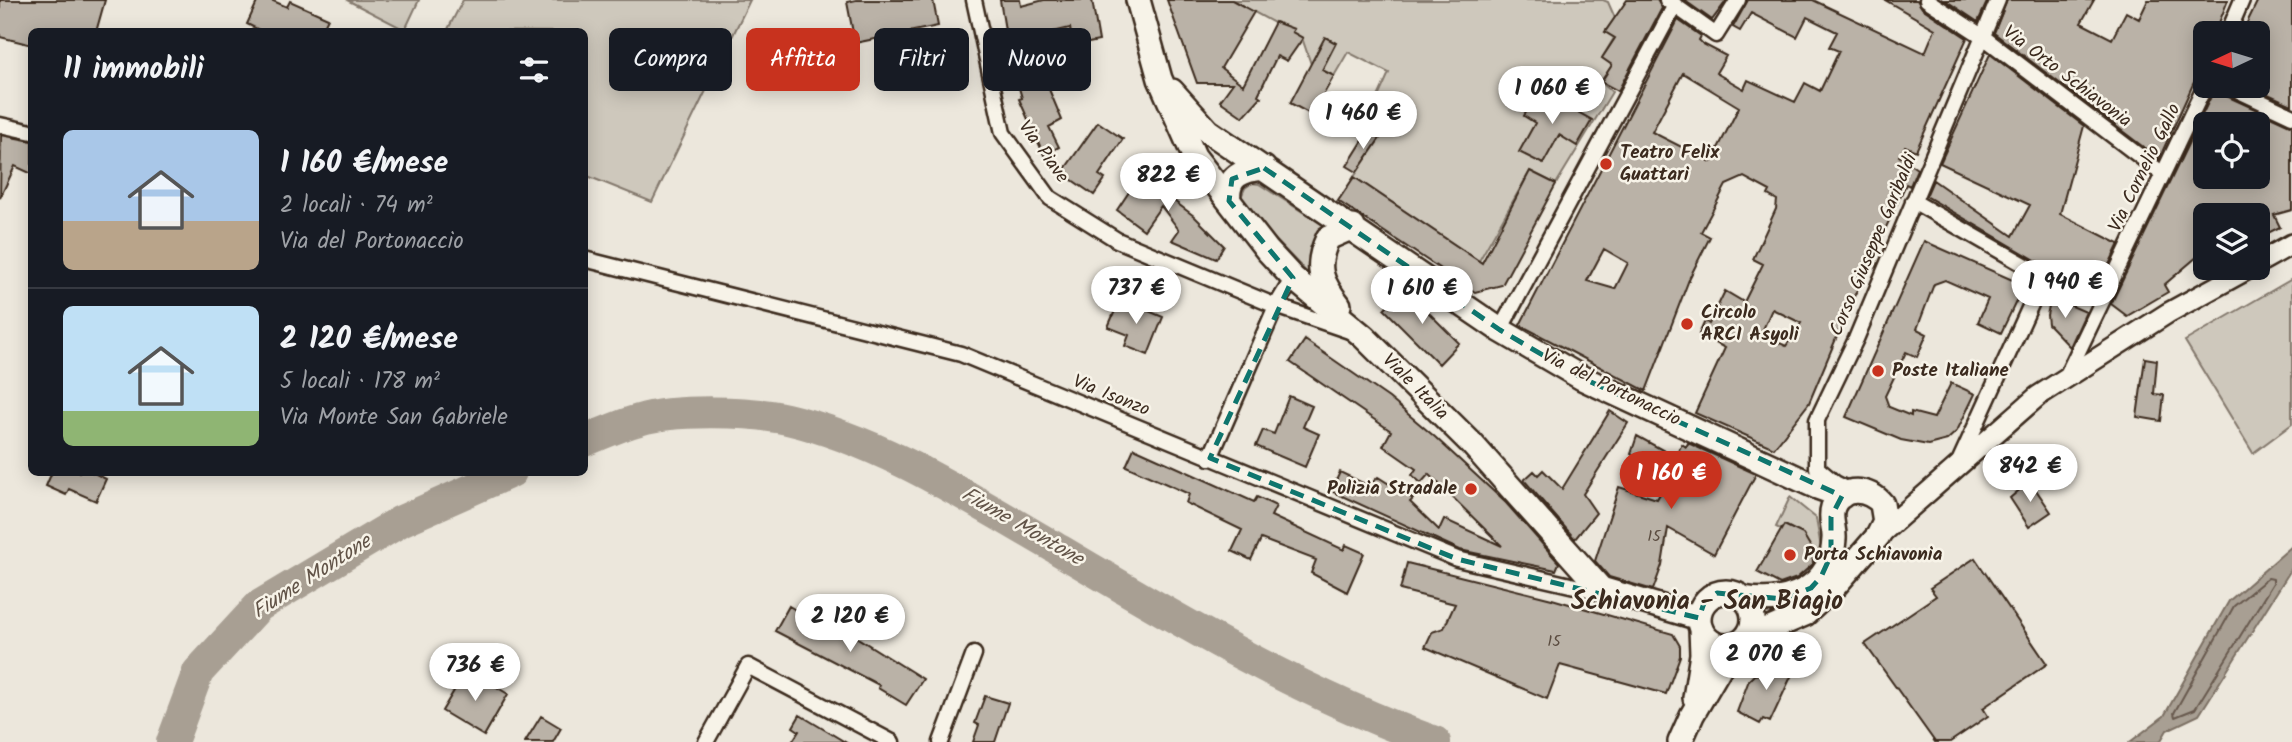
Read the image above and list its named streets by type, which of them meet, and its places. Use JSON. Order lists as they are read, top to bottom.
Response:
{
  "streets": {
    "main road": ["Viale Italia", "Via del Portonaccio"],
    "street": [
      "Via Orto Schiavonia",
      "Via Piave",
      "Via Cornelio Gallo",
      "Corso Giuseppe Garibaldi",
      "Via Isonzo"
    ]
  },
  "crossings": [
    ["Via Orto Schiavonia", "Via Cornelio Gallo"],
    ["Via Orto Schiavonia", "Corso Giuseppe Garibaldi"],
    ["Via Piave", "Viale Italia"],
    ["Corso Giuseppe Garibaldi", "Via del Portonaccio"],
    ["Viale Italia", "Via del Portonaccio"],
    ["Viale Italia", "Via Isonzo"]
  ],
  "districts": ["Schiavonia - San Biagio"],
  "water": ["Fiume Montone"],
  "places": [
    "Teatro Felix Guattari",
    "Circolo ARCI Asyoli",
    "Poste Italiane",
    "Polizia Stradale",
    "Porta Schiavonia"
  ],
  "house_numbers": ["15", "15"],
  "north": "left",
  "page": {
    "chip": [
      "Compra",
      "Affitta",
      "Filtri",
      "Nuovo"
    ],
    "heading": "11 immobili",
    "price": [
      "1 060 €",
      "1 460 €",
      "822 €",
      "1 940 €",
      "737 €",
      "1 610 €",
      "842 €",
      "1 160 €",
      "2 120 €",
      "2 070 €",
      "736 €"
    ],
    "list": [
      {
        "name": "1 160 €/mese",
        "note": "2 locali · 74 m² · Via del Portonaccio"
      },
      {
        "name": "2 120 €/mese",
        "note": "5 locali · 178 m² · Via Monte San Gabriele"
      }
    ]
  }
}
